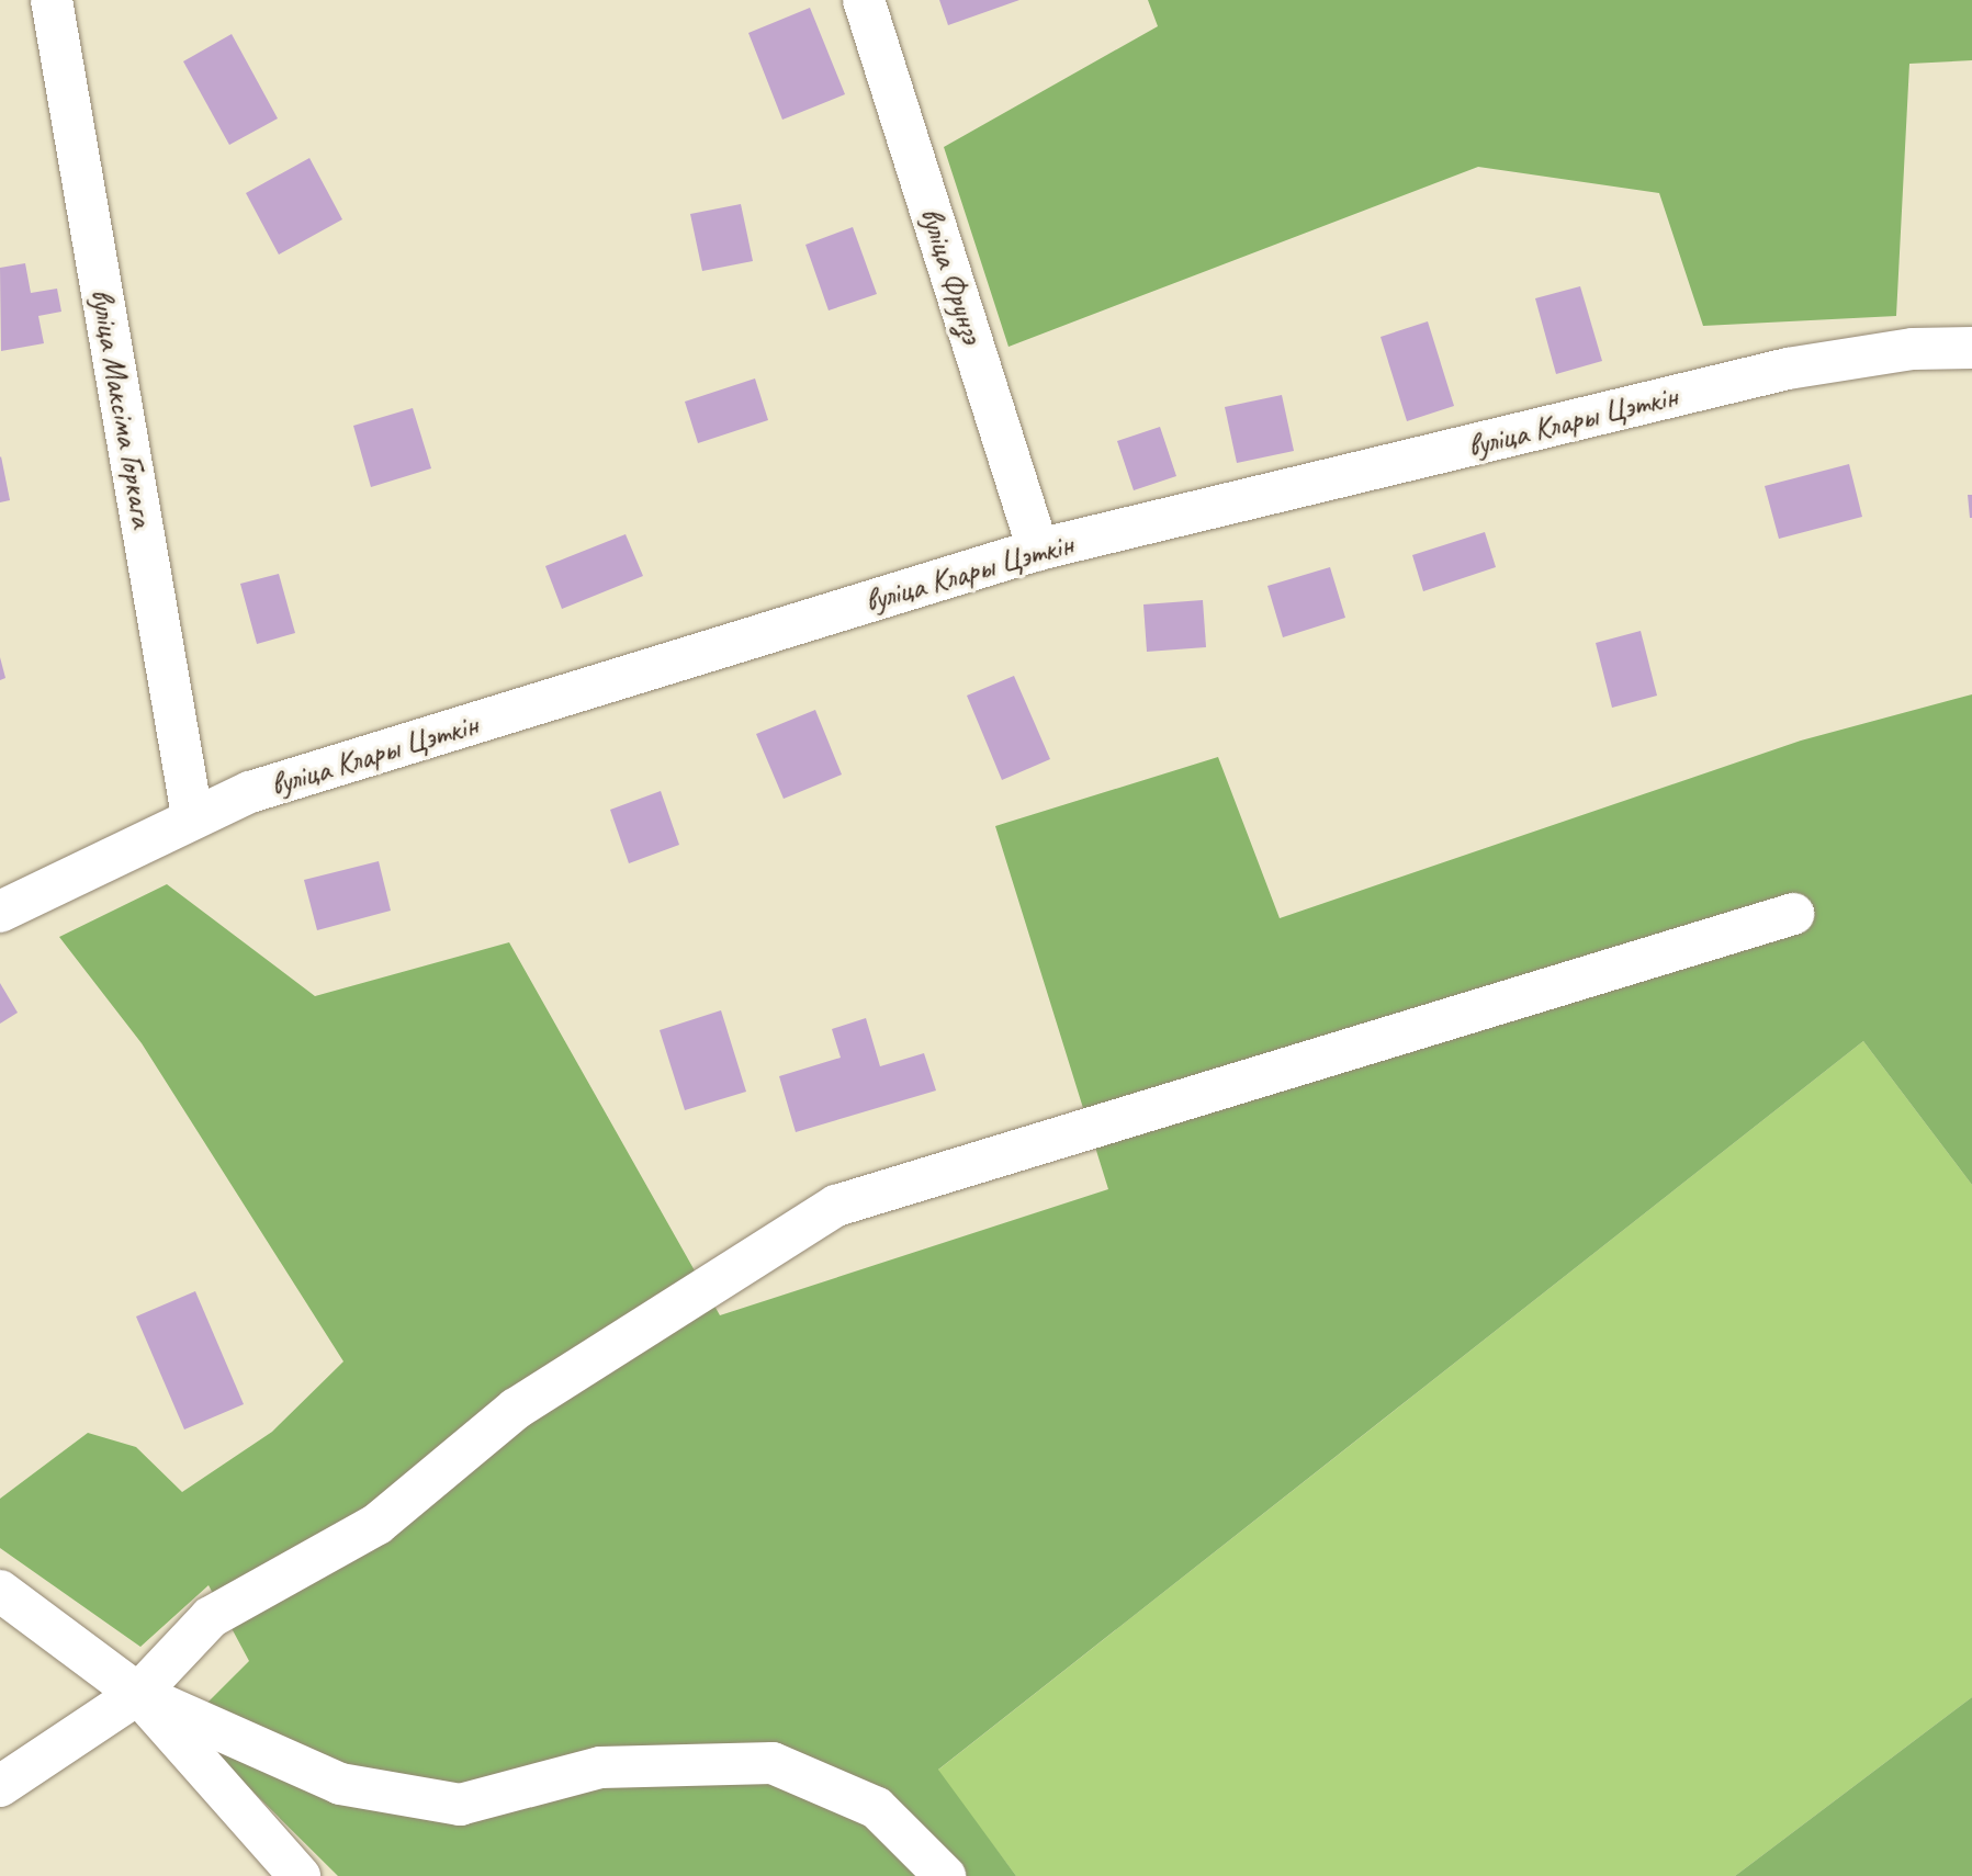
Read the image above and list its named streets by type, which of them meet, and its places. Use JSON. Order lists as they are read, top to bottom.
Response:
{
  "streets": {
    "street": ["вуліца Фрунзэ", "вуліца Максіма Горкага", "вуліца Клары Цэткін"]
  },
  "crossings": [
    ["вуліца Фрунзэ", "вуліца Клары Цэткін"],
    ["вуліца Максіма Горкага", "вуліца Клары Цэткін"]
  ]
}
